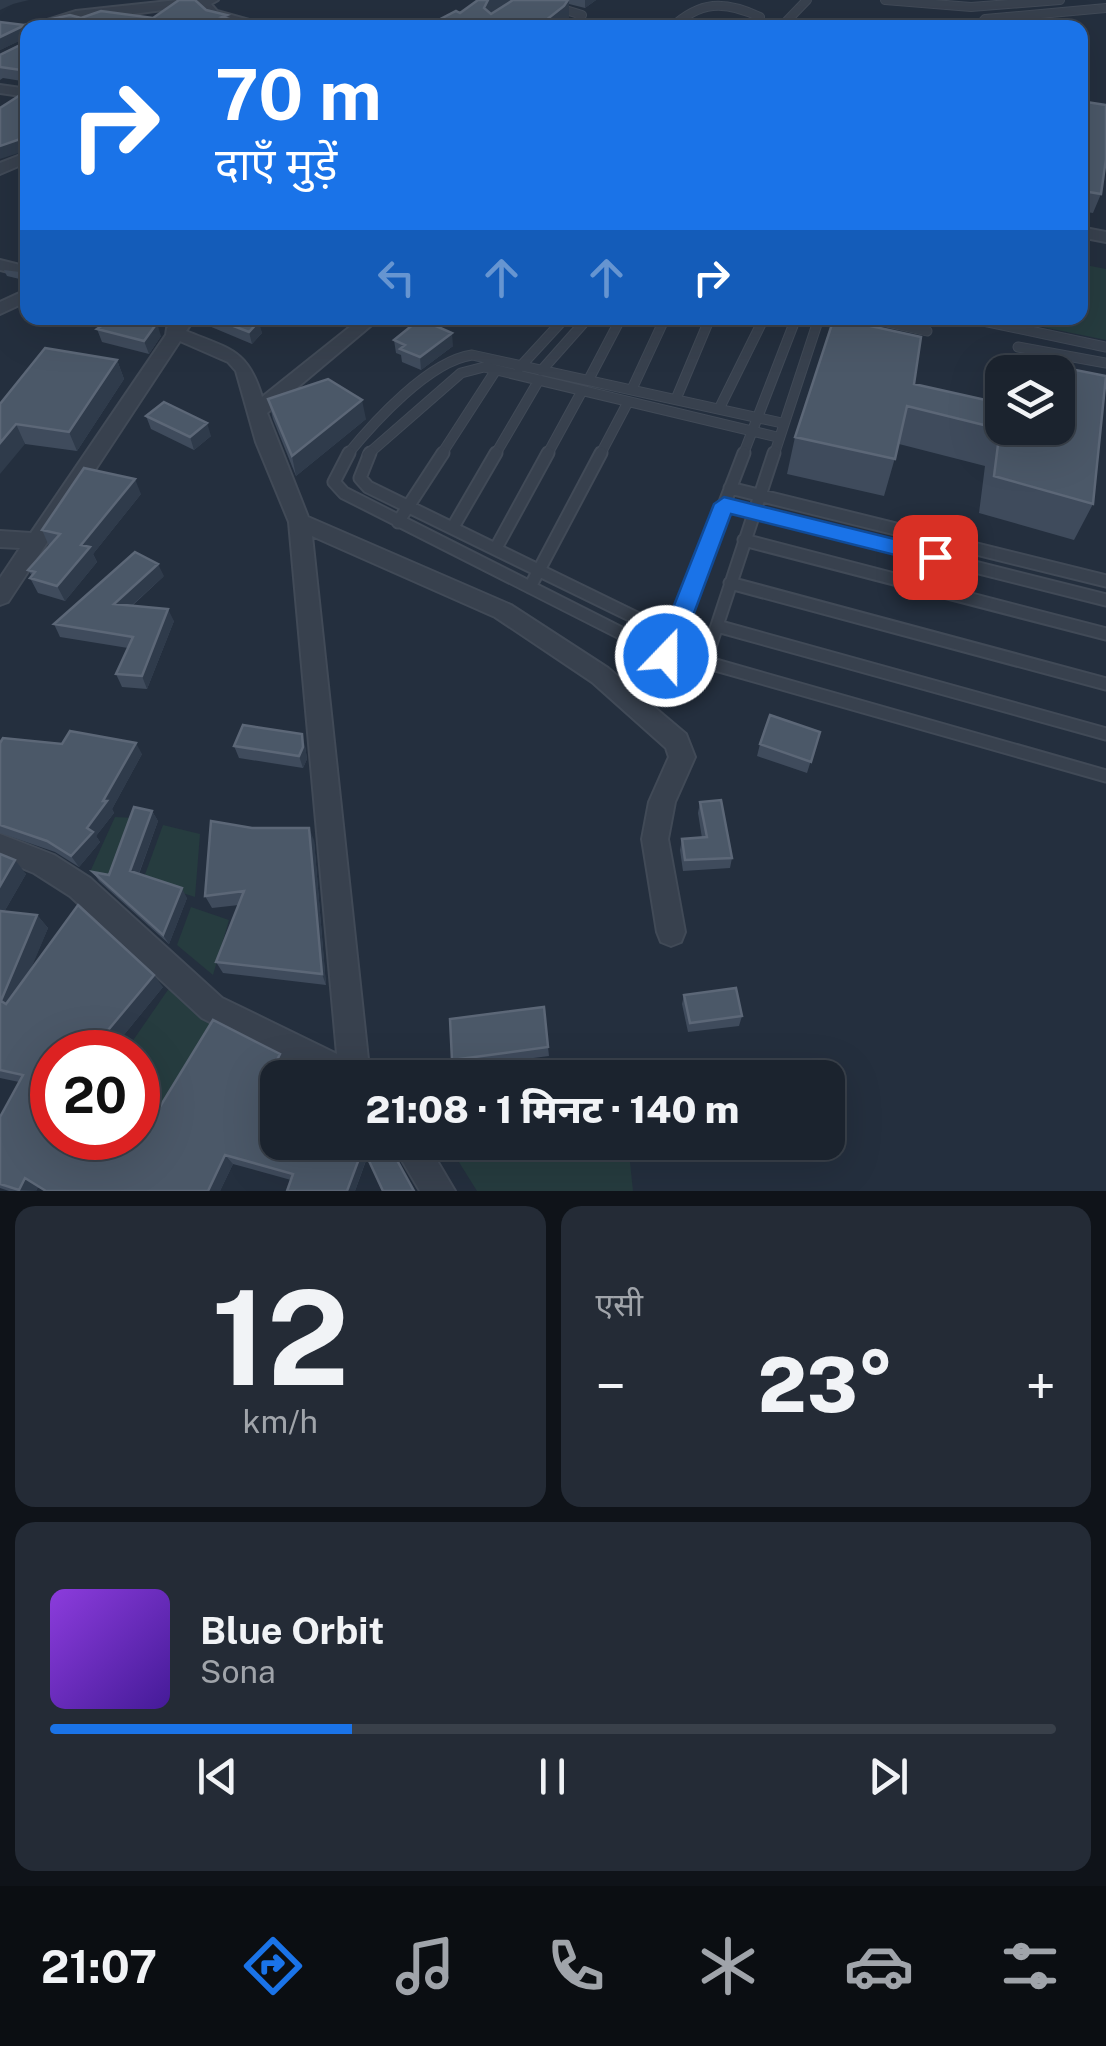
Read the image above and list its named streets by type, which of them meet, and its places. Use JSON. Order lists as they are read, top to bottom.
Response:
{
  "page": {
    "turn": ["70 m", "दाएँ मुड़ें"],
    "limit": "20",
    "trip": "21:08 · 1 मिनट · 140 m",
    "tile": [
      ["12", "km/h"],
      "एसी"
    ],
    "heat": ["−", "23°", "+"],
    "song": ["Blue Orbit", "Sona"],
    "tabs": "21:07"
  }
}
